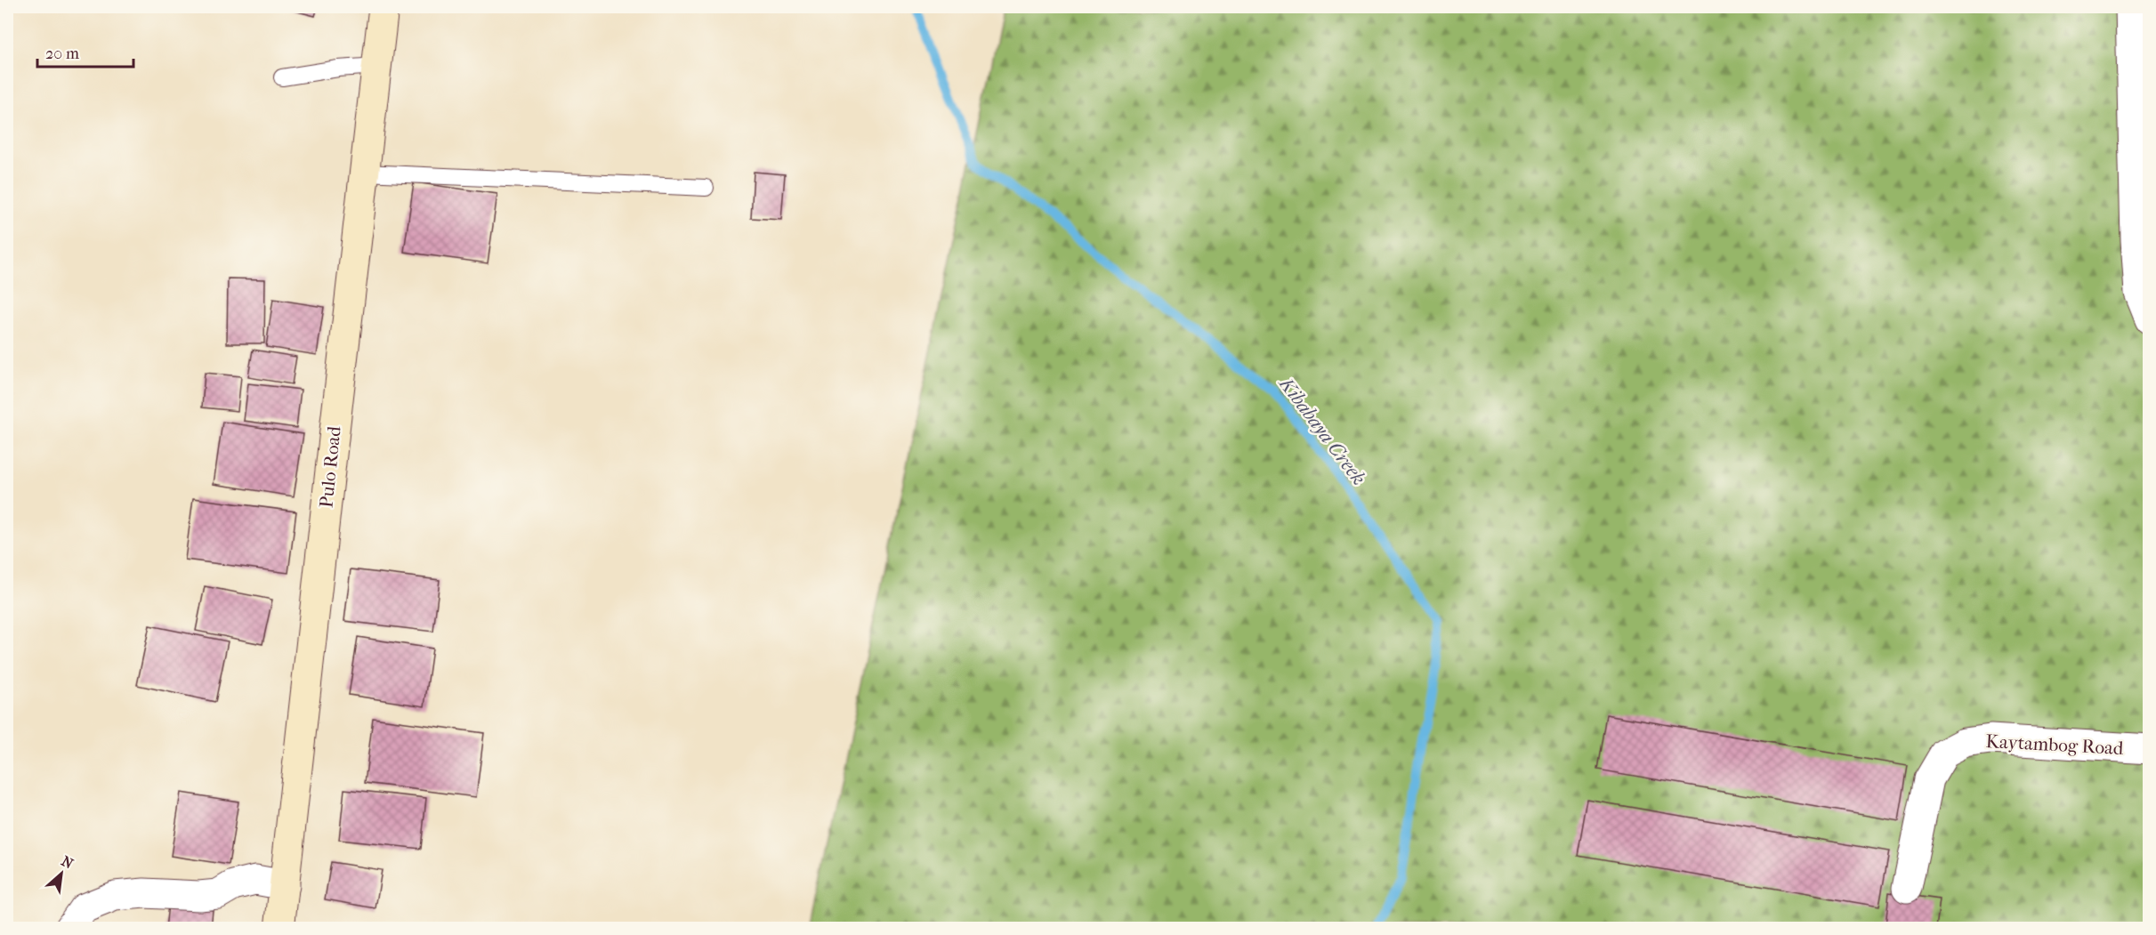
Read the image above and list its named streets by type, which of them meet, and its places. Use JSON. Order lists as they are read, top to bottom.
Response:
{
  "streets": {
    "street": ["Pulo Road", "Kaytambog Road"]
  },
  "water": ["Kibabaya Creek"],
  "scale_bar": "20 m",
  "north": "top right"
}
